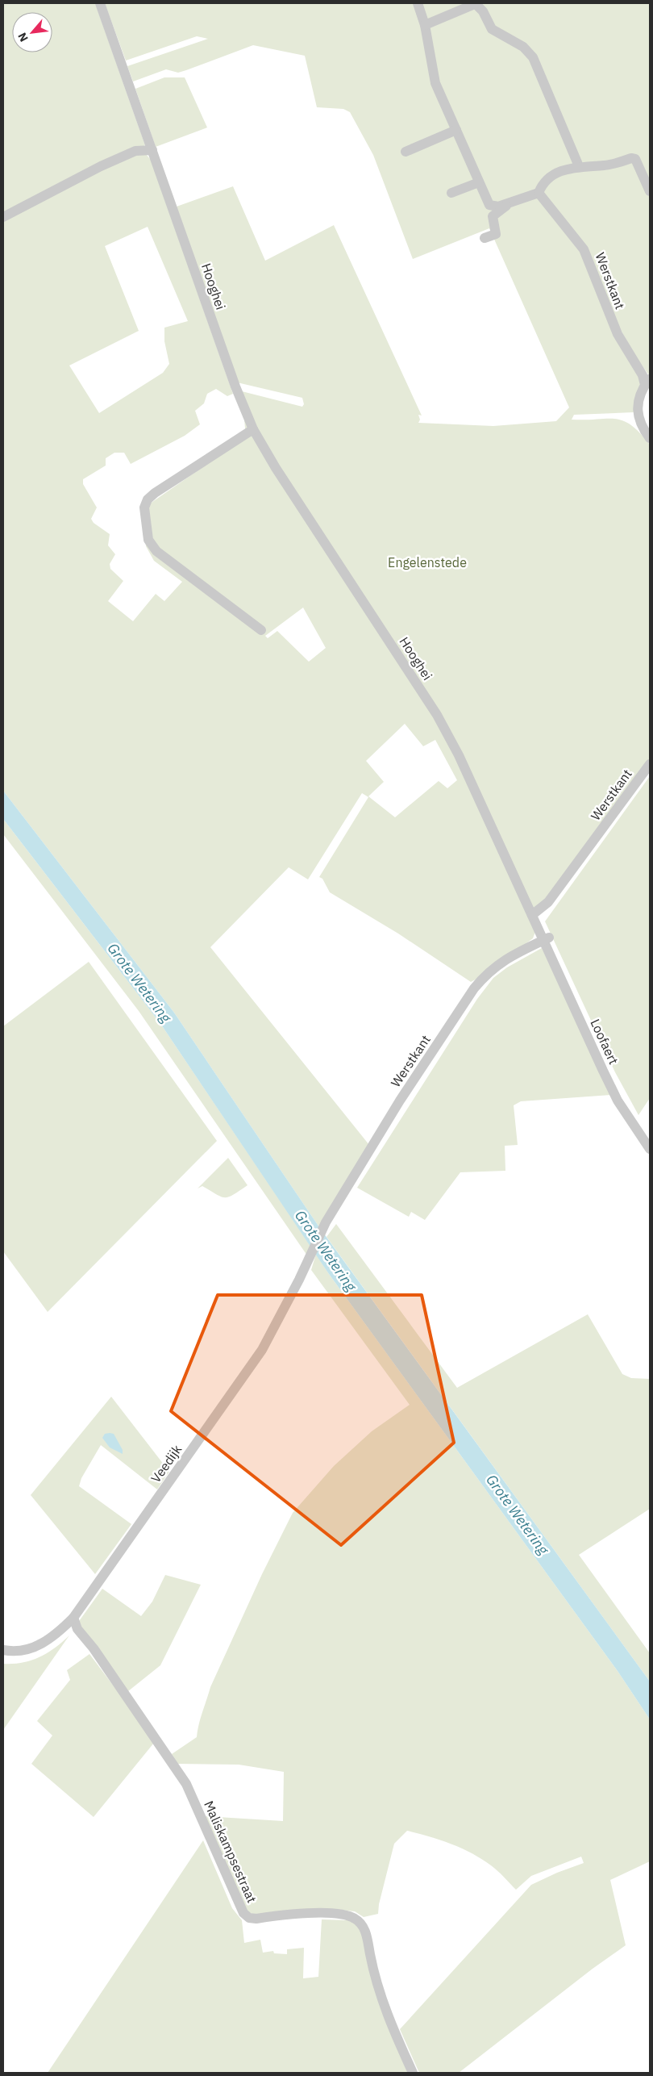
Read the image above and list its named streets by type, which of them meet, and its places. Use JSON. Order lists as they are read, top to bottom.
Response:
{
  "streets": {
    "street": [
      "Werstkant",
      "Hooghei",
      "Loofaert",
      "Veedijk",
      "Maliskampsestraat"
    ]
  },
  "crossings": [
    ["Werstkant", "Hooghei"],
    ["Werstkant", "Loofaert"],
    ["Werstkant", "Veedijk"],
    ["Hooghei", "Loofaert"],
    ["Veedijk", "Maliskampsestraat"]
  ],
  "water": ["Grote Wetering"],
  "parks": ["Engelenstede"],
  "north": "bottom left"
}
